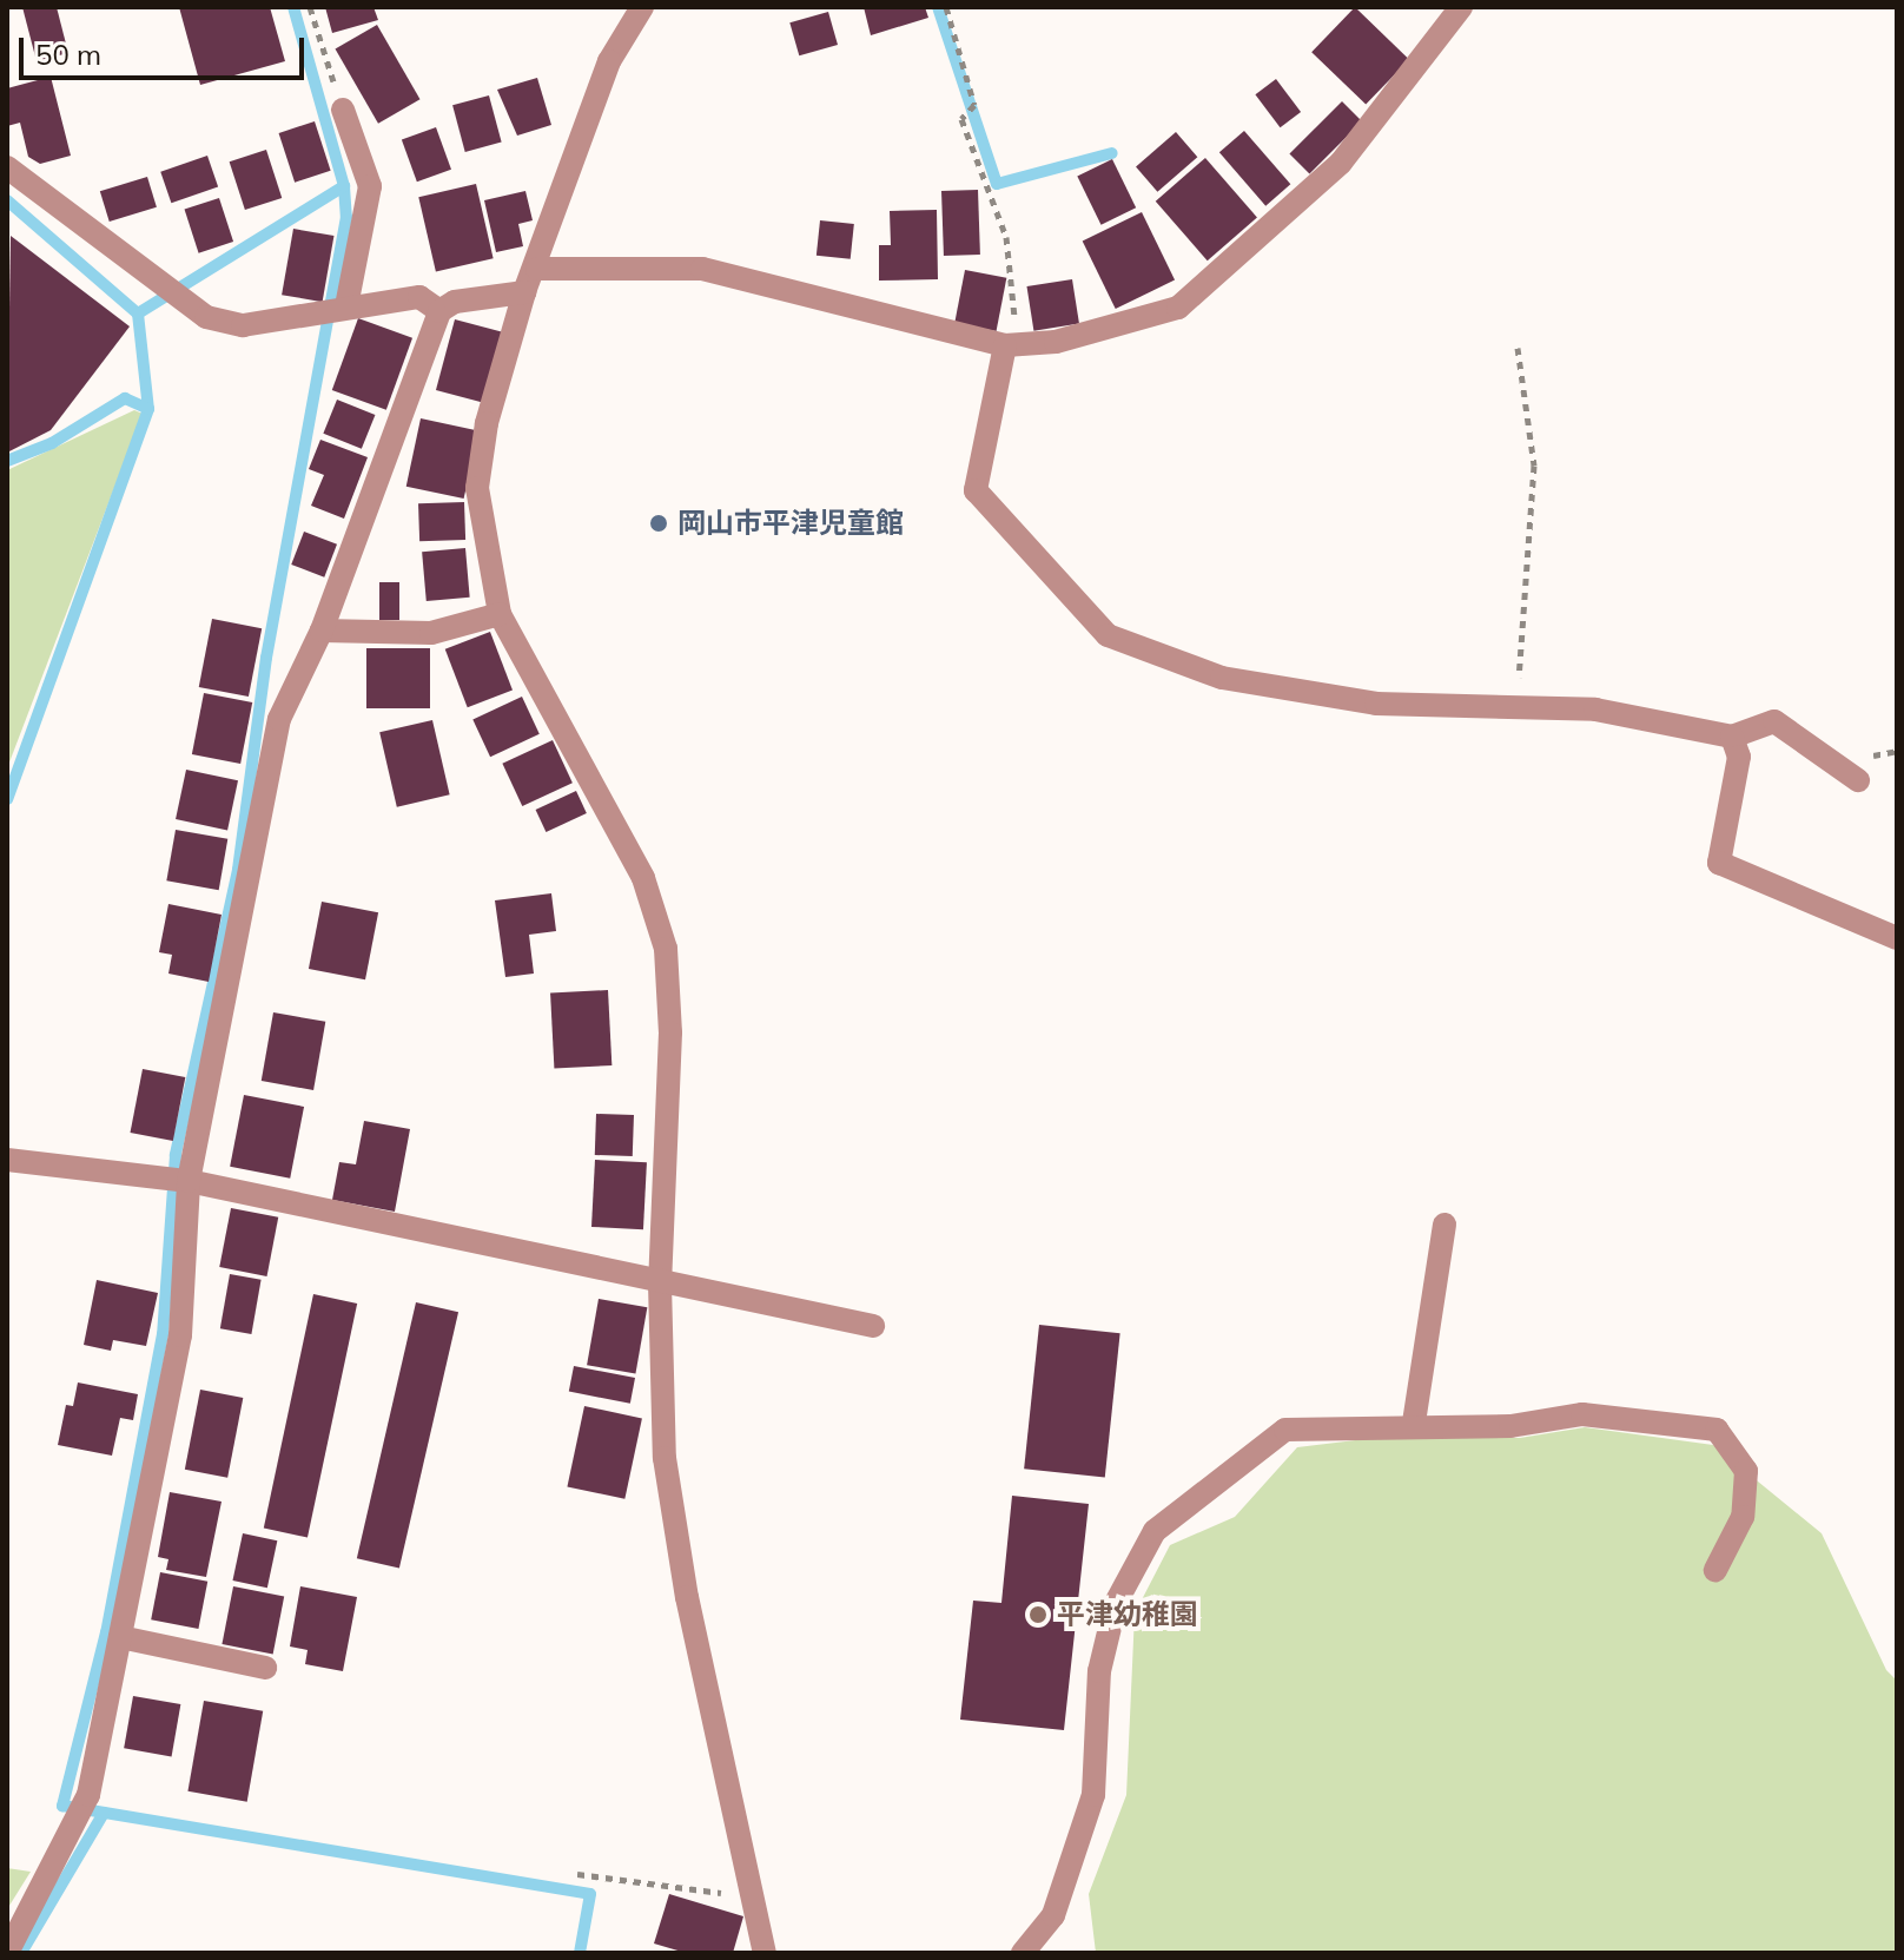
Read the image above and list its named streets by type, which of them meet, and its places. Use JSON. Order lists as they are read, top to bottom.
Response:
{
  "places": ["岡山市平津児童館", "平津幼稚園"],
  "scale_bar": "50 m"
}
